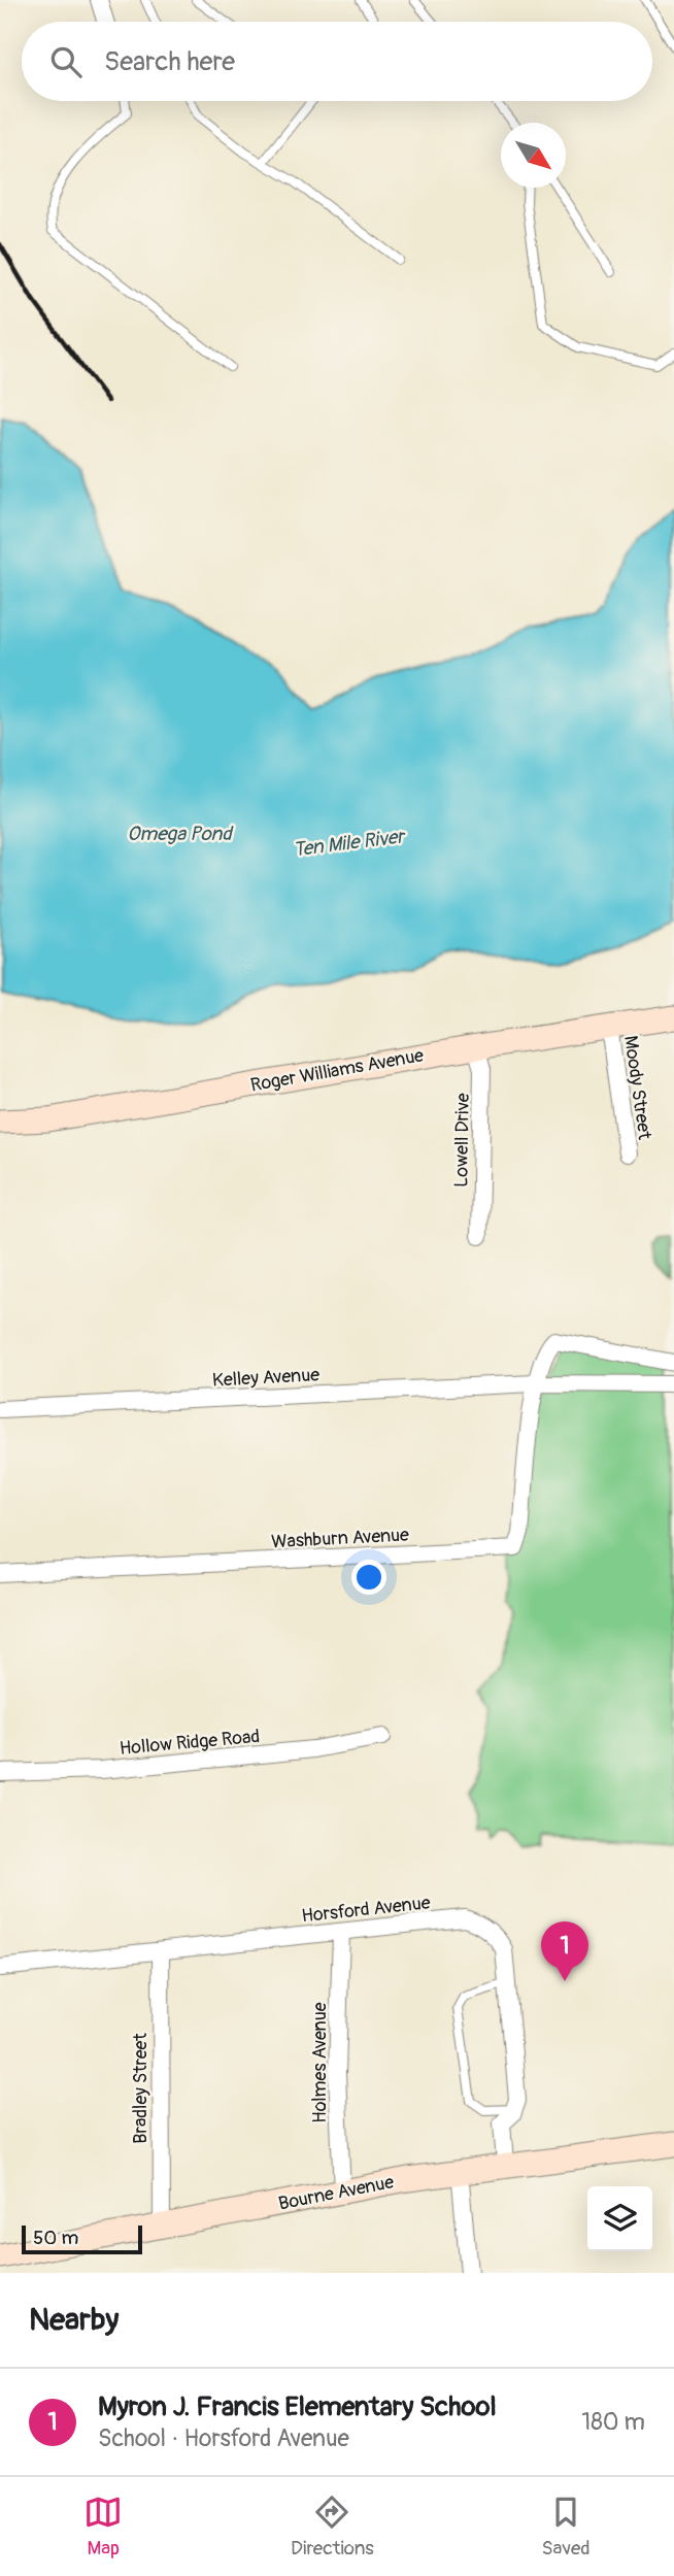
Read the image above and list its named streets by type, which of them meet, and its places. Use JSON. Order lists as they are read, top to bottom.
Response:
{
  "streets": {
    "street": [
      "Roger Williams Avenue",
      "Moody Street",
      "Lowell Drive",
      "Kelley Avenue",
      "Washburn Avenue",
      "Hollow Ridge Road",
      "Horsford Avenue",
      "Holmes Avenue",
      "Bradley Street",
      "Bourne Avenue"
    ]
  },
  "crossings": [
    ["Roger Williams Avenue", "Moody Street"],
    ["Roger Williams Avenue", "Lowell Drive"],
    ["Kelley Avenue", "Washburn Avenue"],
    ["Horsford Avenue", "Holmes Avenue"],
    ["Horsford Avenue", "Bradley Street"],
    ["Horsford Avenue", "Bourne Avenue"],
    ["Holmes Avenue", "Bourne Avenue"],
    ["Bradley Street", "Bourne Avenue"]
  ],
  "water": ["Omega Pond", "Ten Mile River"],
  "scale_bar": "50 m",
  "north": "bottom right",
  "page": {
    "search": "Search here",
    "pins": "1",
    "scale": "50 m",
    "heading": "Nearby",
    "list": [
      {
        "mark": "1",
        "name": "Myron J. Francis Elementary School",
        "note": "School · Horsford Avenue",
        "value": "180 m"
      }
    ],
    "nav": ["Map", "Directions", "Saved"]
  }
}
